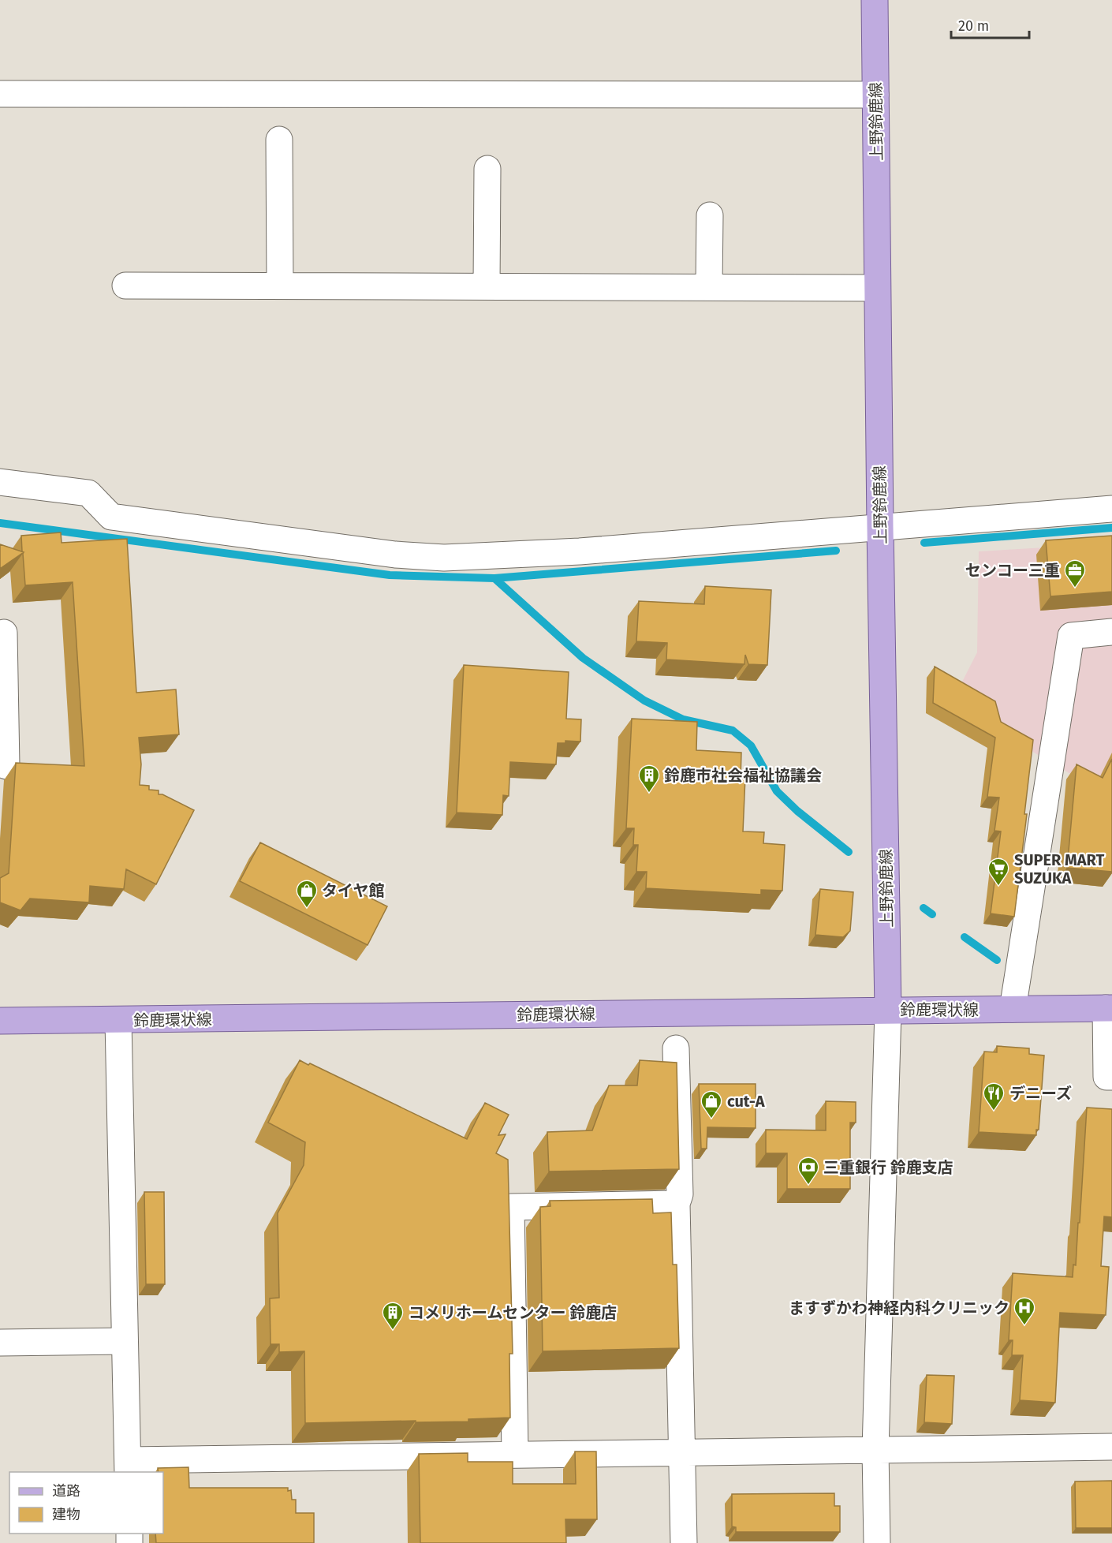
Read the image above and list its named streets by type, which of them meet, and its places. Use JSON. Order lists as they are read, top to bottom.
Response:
{
  "streets": {
    "main road": ["上野鈴鹿線", "鈴鹿環状線"]
  },
  "crossings": [
    ["上野鈴鹿線", "鈴鹿環状線"]
  ],
  "places": {
    "office": ["センコー三重"],
    "building": ["鈴鹿市社会福祉協議会", "コメリホームセンター 鈴鹿店"],
    "supermarket": ["SUPER MART SUZUKA"],
    "shop": ["タイヤ館", "cut-A"],
    "restaurant": ["デニーズ"],
    "bank": ["三重銀行 鈴鹿支店"],
    "hospital": ["ますずかわ神経内科クリニック"]
  },
  "legend": ["道路", "建物"],
  "scale_bar": "20 m"
}
